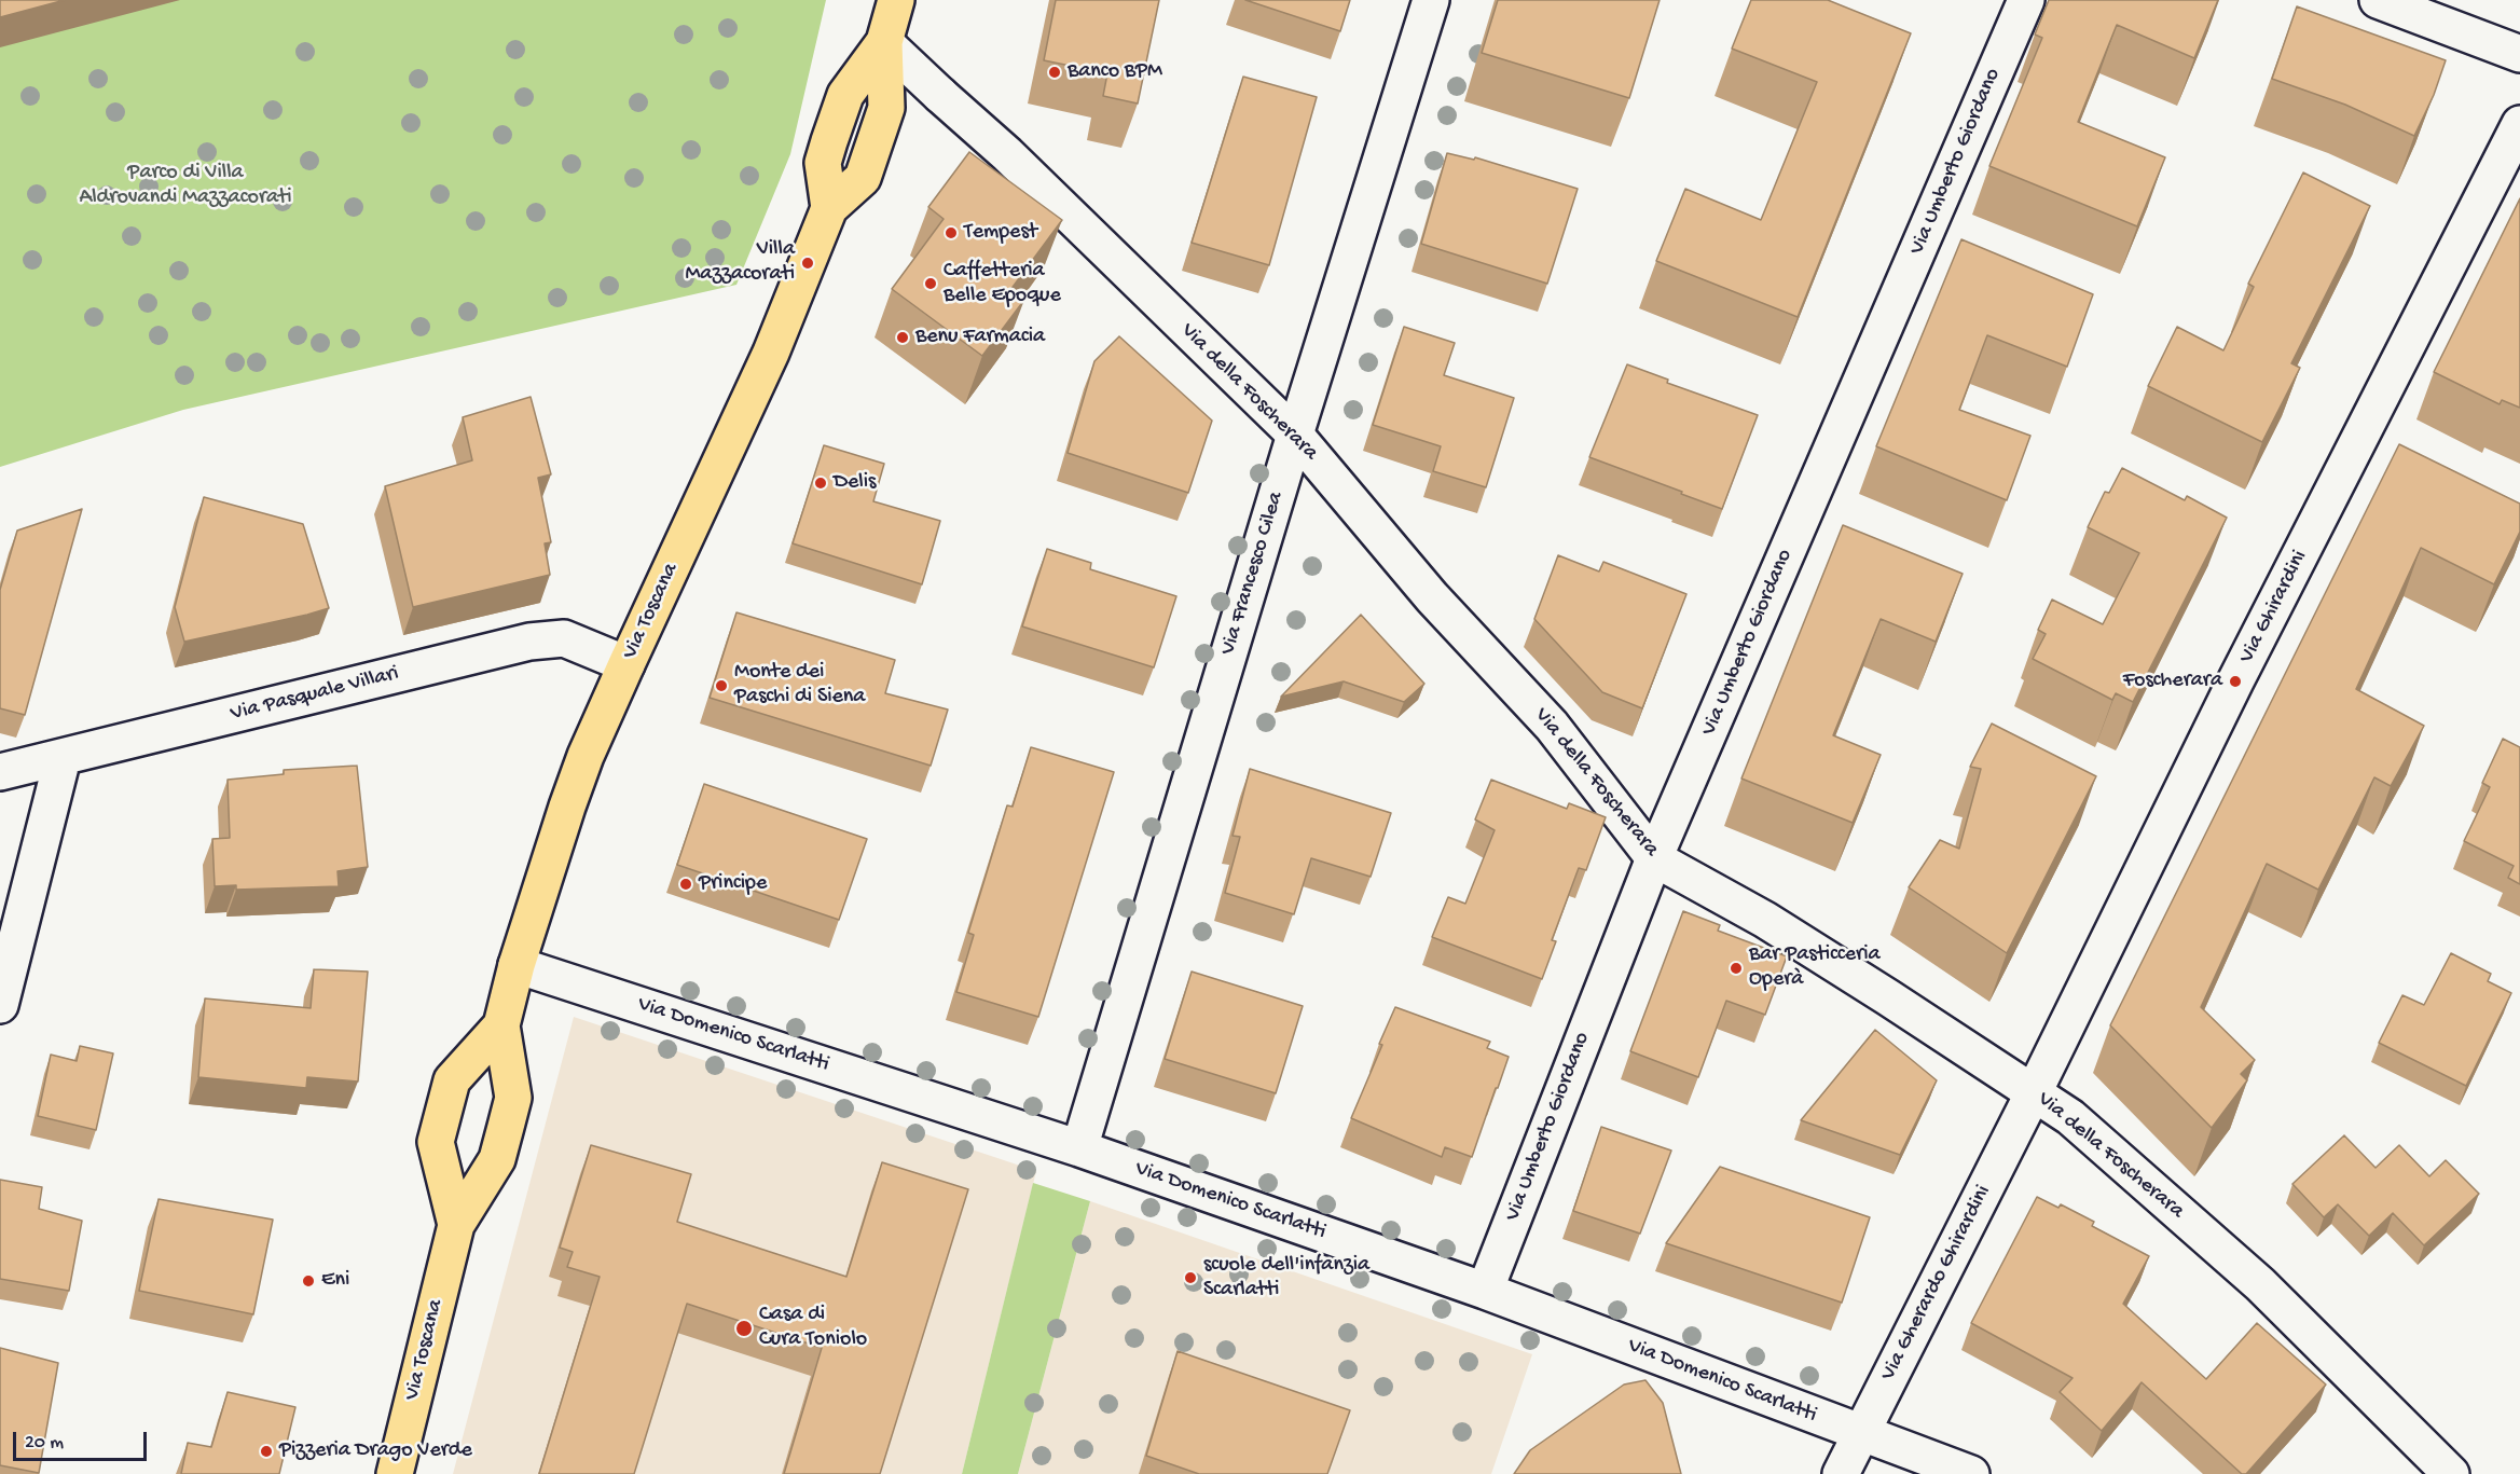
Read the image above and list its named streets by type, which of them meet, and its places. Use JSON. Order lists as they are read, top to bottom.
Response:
{
  "streets": {
    "main road": ["Via Toscana"],
    "street": [
      "Via Umberto Giordano",
      "Via della Foscherara",
      "Via Francesco Cilea",
      "Via Ghirardini",
      "Via Pasquale Villari",
      "Via Domenico Scarlatti",
      "Via Gherardo Ghirardini"
    ]
  },
  "crossings": [
    ["Via Umberto Giordano", "Via della Foscherara"],
    ["Via Umberto Giordano", "Via Domenico Scarlatti"],
    ["Via della Foscherara", "Via Francesco Cilea"],
    ["Via della Foscherara", "Via Ghirardini"],
    ["Via della Foscherara", "Via Toscana"],
    ["Via della Foscherara", "Via Gherardo Ghirardini"],
    ["Via Francesco Cilea", "Via Domenico Scarlatti"],
    ["Via Ghirardini", "Via Gherardo Ghirardini"],
    ["Via Toscana", "Via Pasquale Villari"],
    ["Via Toscana", "Via Domenico Scarlatti"],
    ["Via Domenico Scarlatti", "Via Gherardo Ghirardini"]
  ],
  "parks": ["Parco di Villa Aldrovandi Mazzacorati"],
  "places": [
    "Banco BPM",
    "Tempest",
    "Villa Mazzacorati",
    "Caffetteria Belle Epoque",
    "Benu Farmacia",
    "Delis",
    "Foscherara",
    "Monte dei Paschi di Siena",
    "Principe",
    "Bar Pasticceria Operà",
    "scuole dell'infanzia Scarlatti",
    "Eni",
    "Casa di Cura Toniolo",
    "Pizzeria Drago Verde"
  ],
  "scale_bar": "20 m"
}
